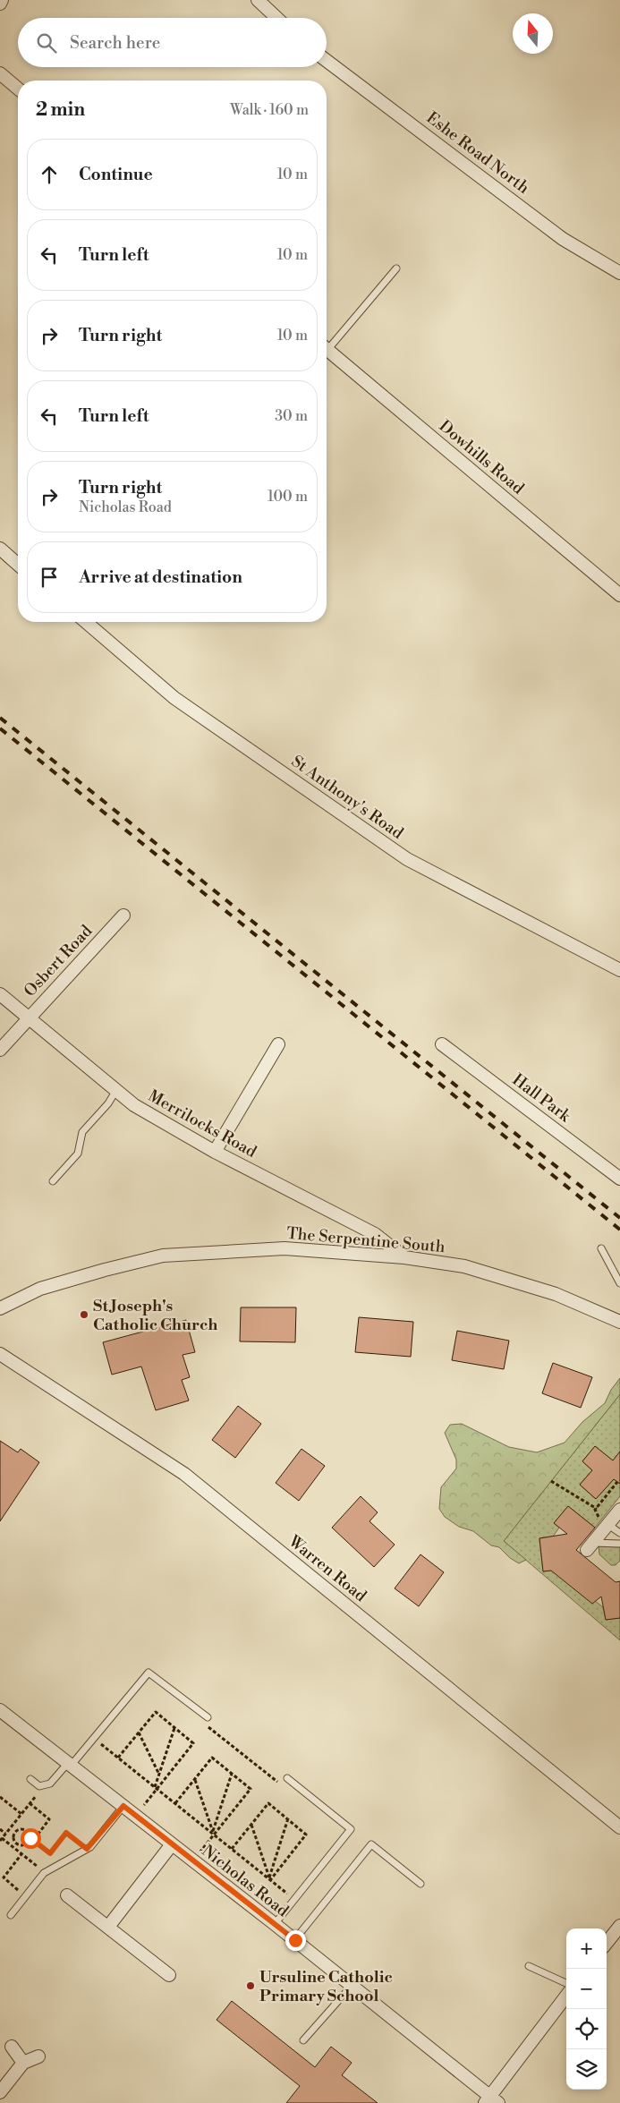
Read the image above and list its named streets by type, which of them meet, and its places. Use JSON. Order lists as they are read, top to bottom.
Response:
{
  "streets": {
    "street": [
      "Eshe Road North",
      "Dowhills Road",
      "St Anthony's Road",
      "Osbert Road",
      "Hall Park",
      "Merrilocks Road",
      "The Serpentine South",
      "Warren Road",
      "Nicholas Road"
    ]
  },
  "crossings": [
    ["Osbert Road", "Merrilocks Road"],
    ["Merrilocks Road", "The Serpentine South"]
  ],
  "places": ["St Joseph's Catholic Church", "Ursuline Catholic Primary School"],
  "north": "top",
  "page": {
    "search": "Search here",
    "heading": ["2 min", "Walk · 160 m"],
    "list": [
      ["Continue", "10 m"],
      ["Turn left", "10 m"],
      ["Turn right", "10 m"],
      ["Turn left", "30 m"],
      ["Turn right", "Nicholas Road", "100 m"],
      "Arrive at destination"
    ],
    "map_buttons": ["+", "−"]
  }
}
